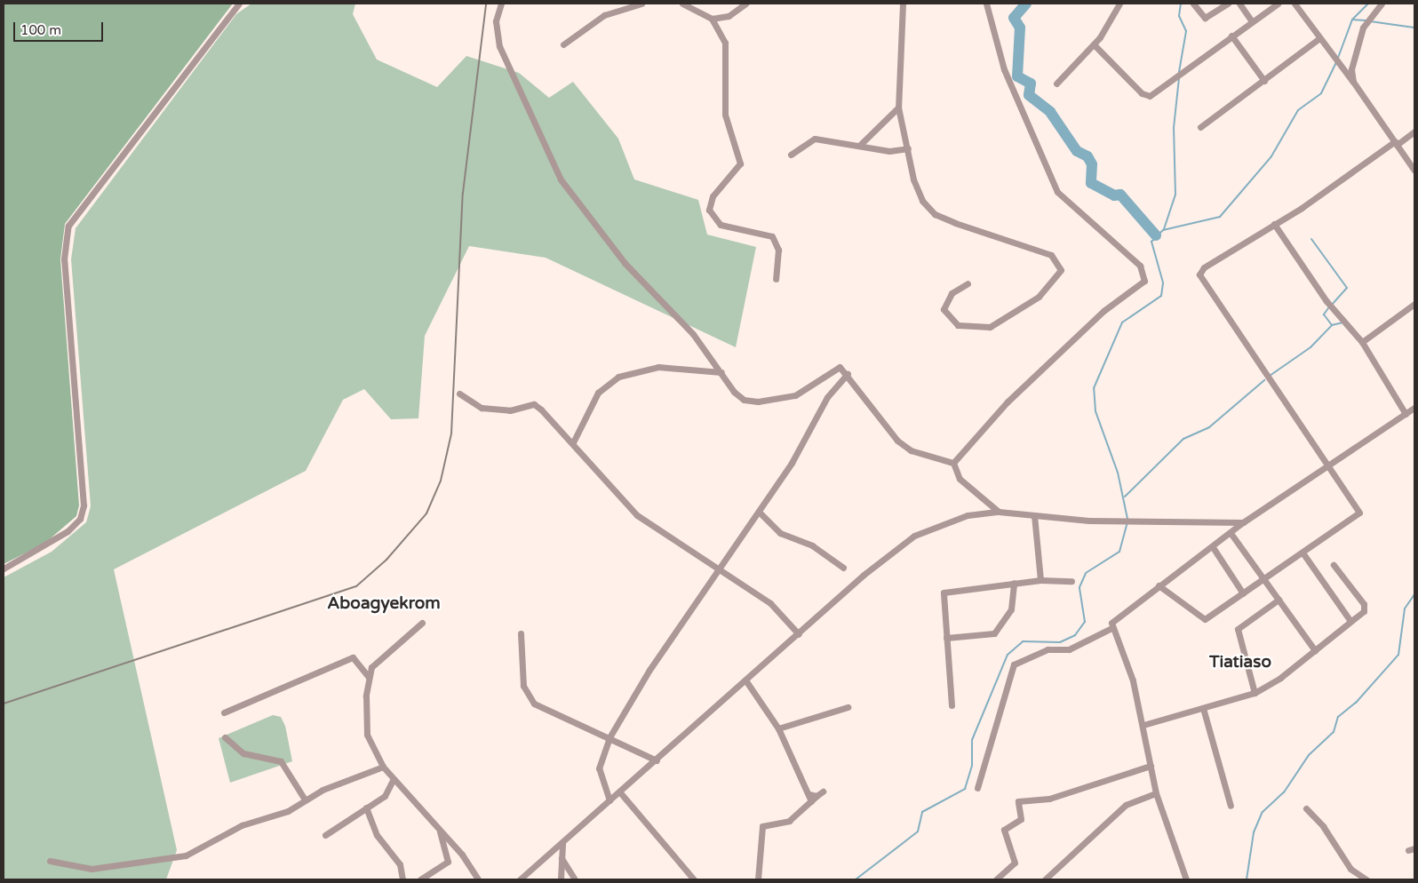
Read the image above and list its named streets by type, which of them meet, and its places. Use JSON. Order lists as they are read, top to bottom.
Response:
{
  "districts": ["Aboagyekrom", "Tiatiaso"],
  "scale_bar": "100 m"
}
